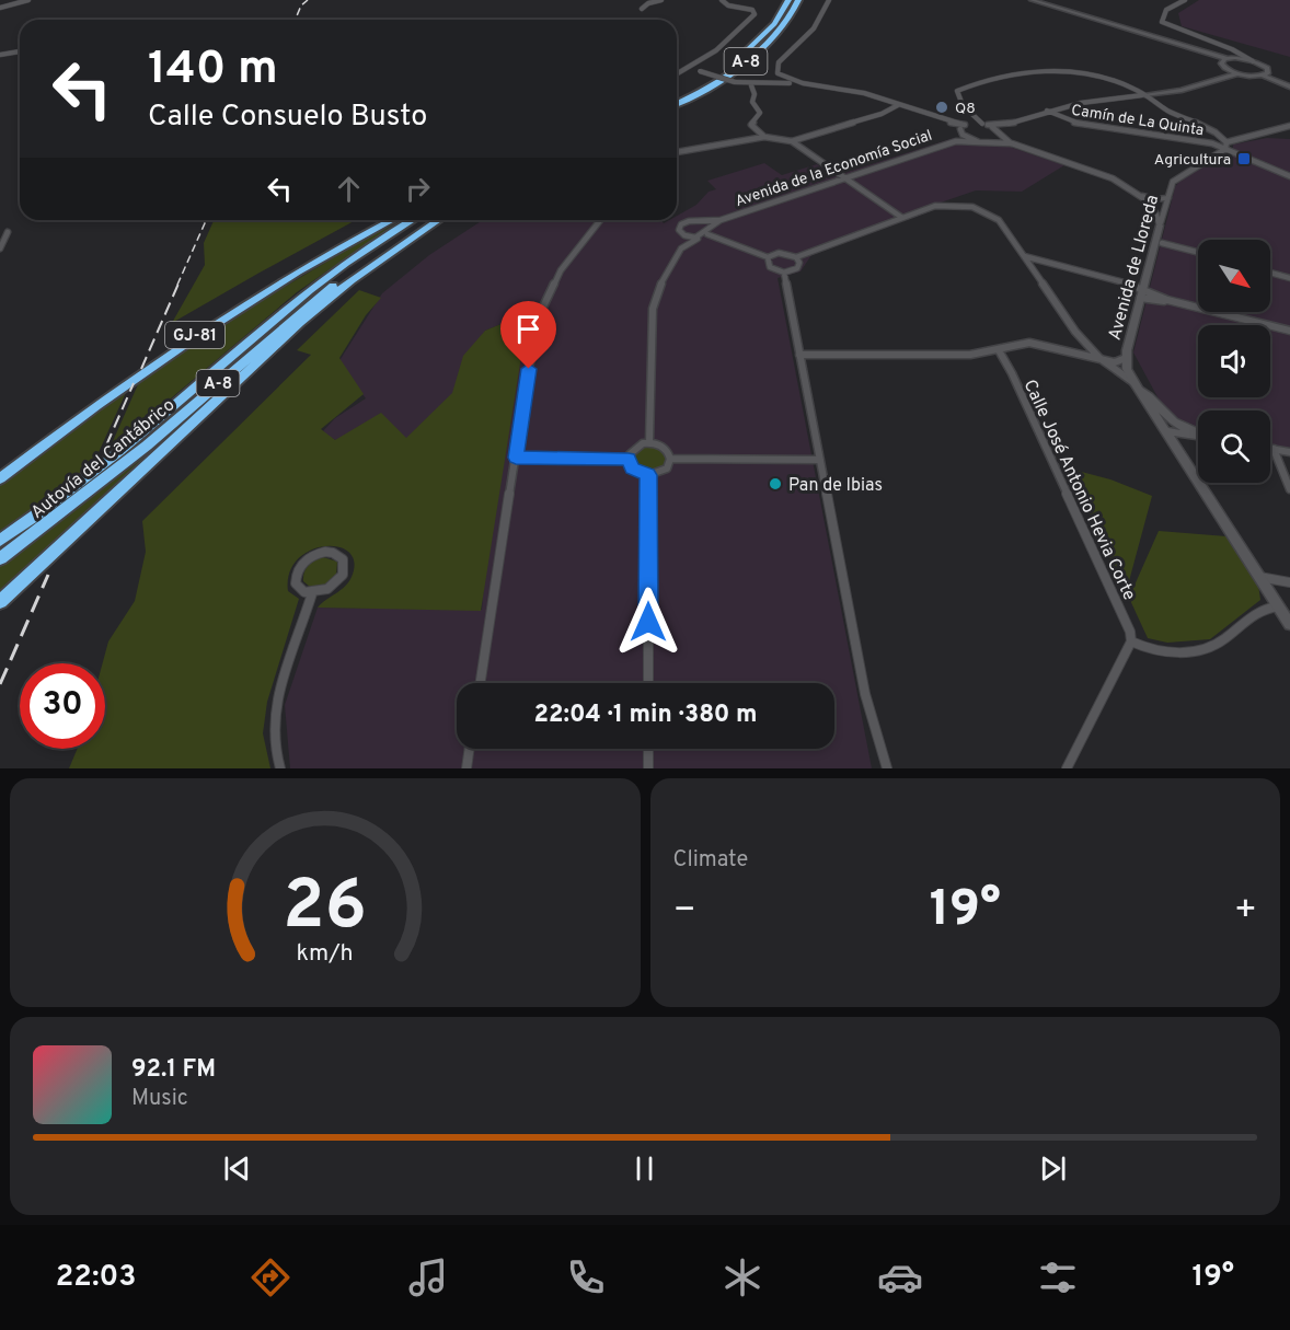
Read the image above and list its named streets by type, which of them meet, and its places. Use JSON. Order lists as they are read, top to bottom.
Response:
{
  "streets": {
    "highway": ["A-8", "GJ-81", "Autovía del Cantábrico"],
    "street": [
      "Camín de La Quinta",
      "Avenida de la Economía Social",
      "Avenida de Lloreda",
      "Calle José Antonio Hevia Corte"
    ]
  },
  "crossings": [
    ["Camín de La Quinta", "Avenida de Lloreda"]
  ],
  "places": {
    "other": ["Q8", "Pan de Ibias"],
    "transit": ["Agricultura"]
  },
  "north": "bottom right",
  "page": {
    "turn": ["140 m", "Calle Consuelo Busto"],
    "limit": "30",
    "trip": "22:04 · 1 min · 380 m",
    "tile": "Climate",
    "heat": ["−", "19°", "+"],
    "song": ["92.1 FM", "Music"],
    "tabs": ["22:03", "19°"],
    "gauge": ["26", "km/h"]
  }
}
